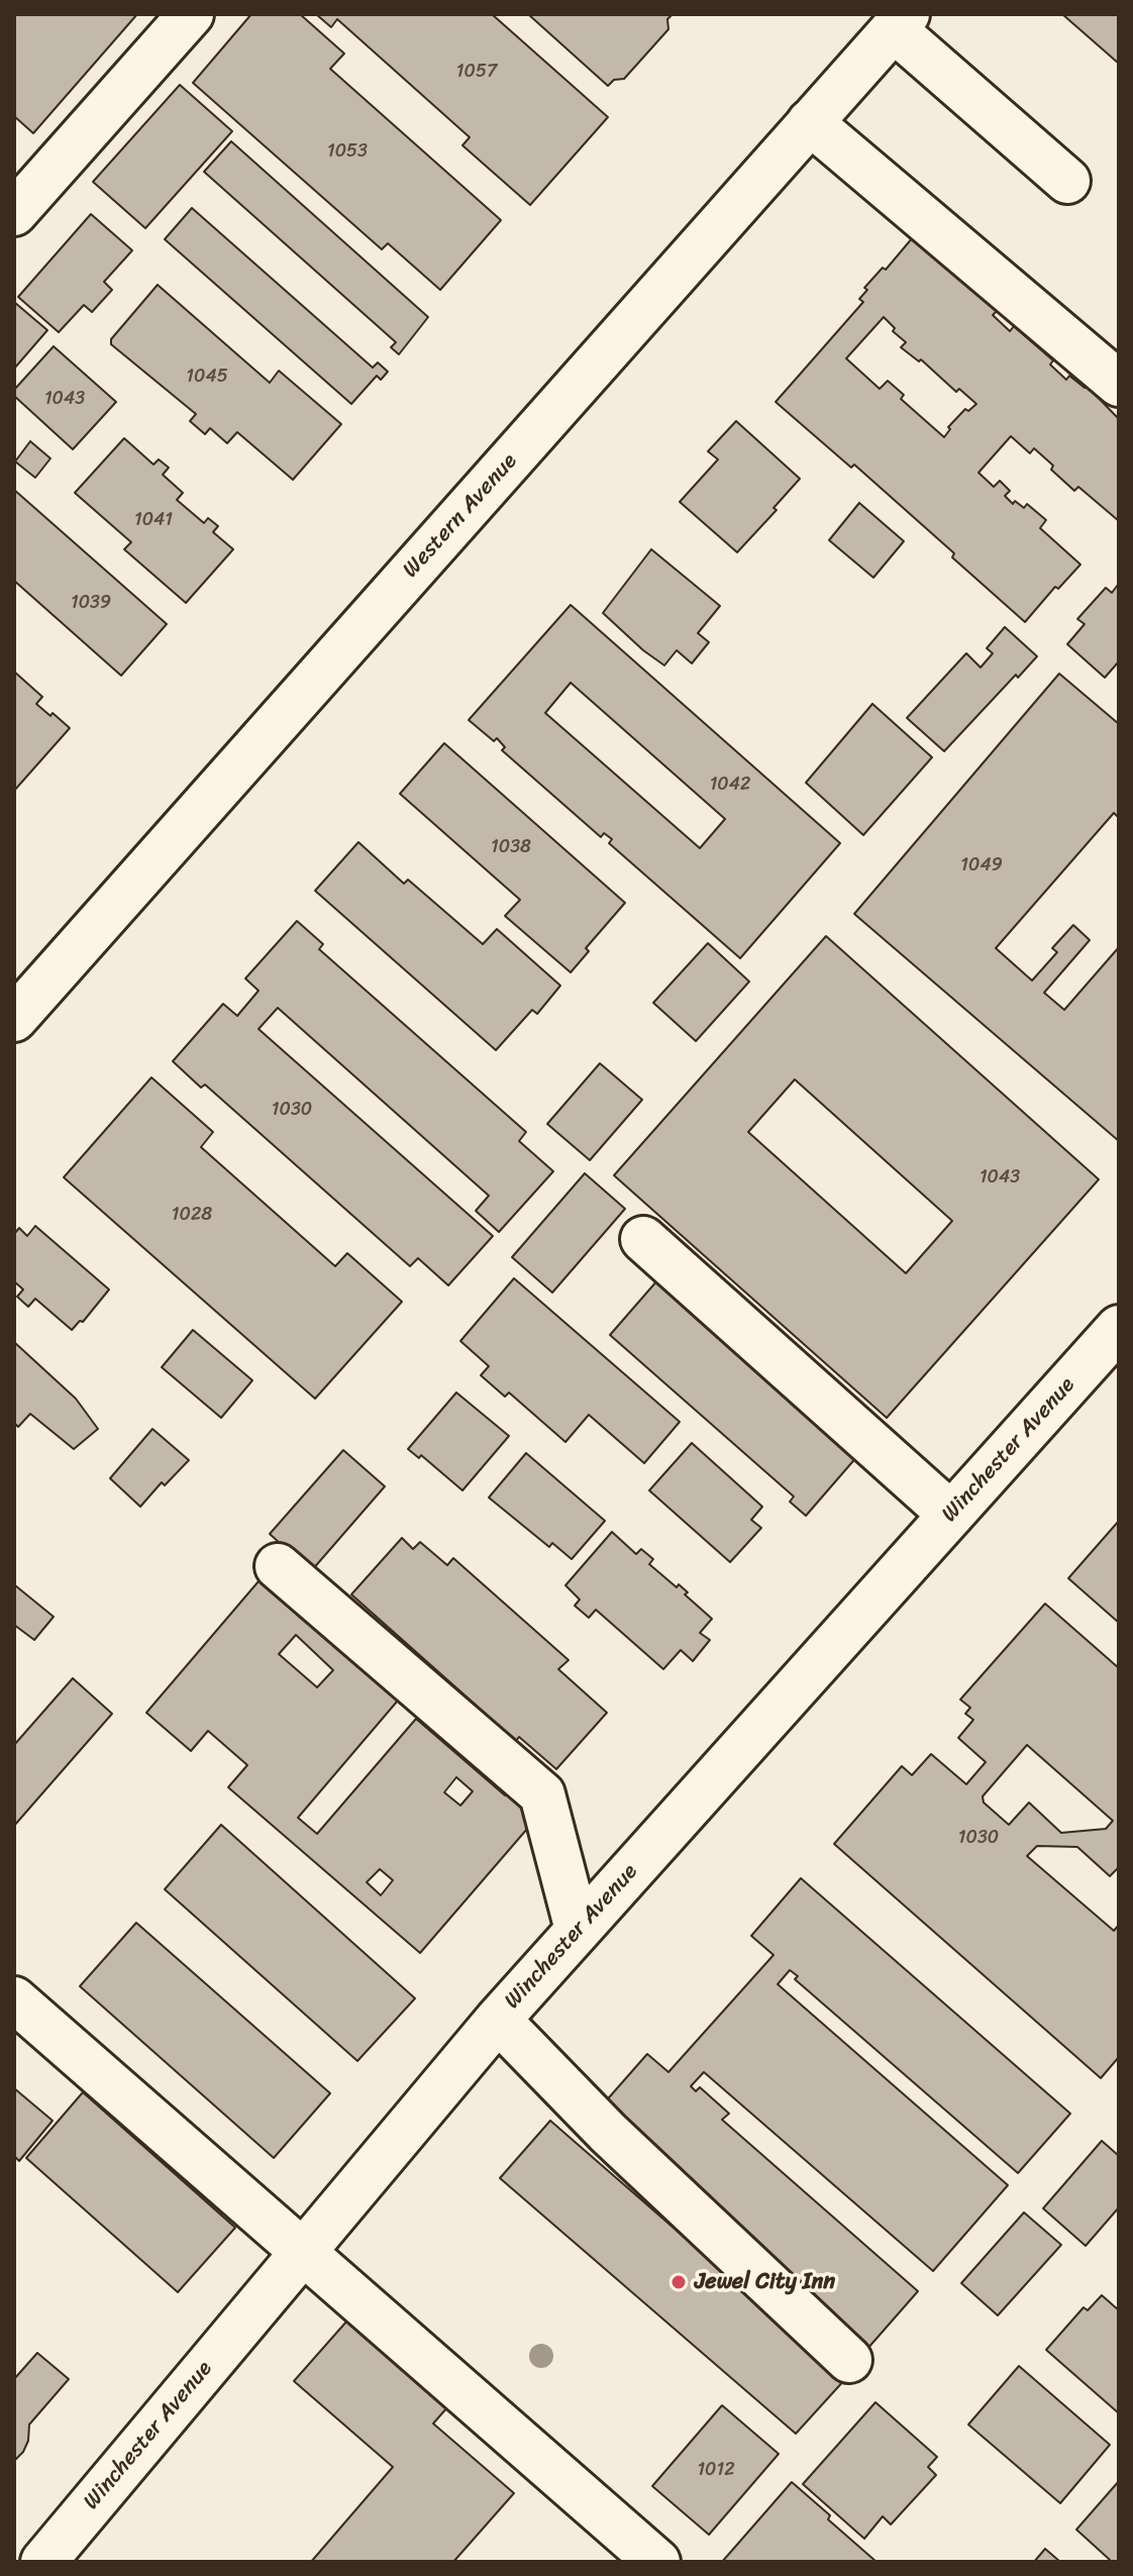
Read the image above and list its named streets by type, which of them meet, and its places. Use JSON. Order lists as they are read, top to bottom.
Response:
{
  "streets": {
    "street": ["Western Avenue", "Winchester Avenue"]
  },
  "places": ["Jewel City Inn"],
  "house_numbers": [
    "1057",
    "1053",
    "1045",
    "1043",
    "1041",
    "1039",
    "1042",
    "1038",
    "1049",
    "1030",
    "1043",
    "1028",
    "1030",
    "1012"
  ]
}
